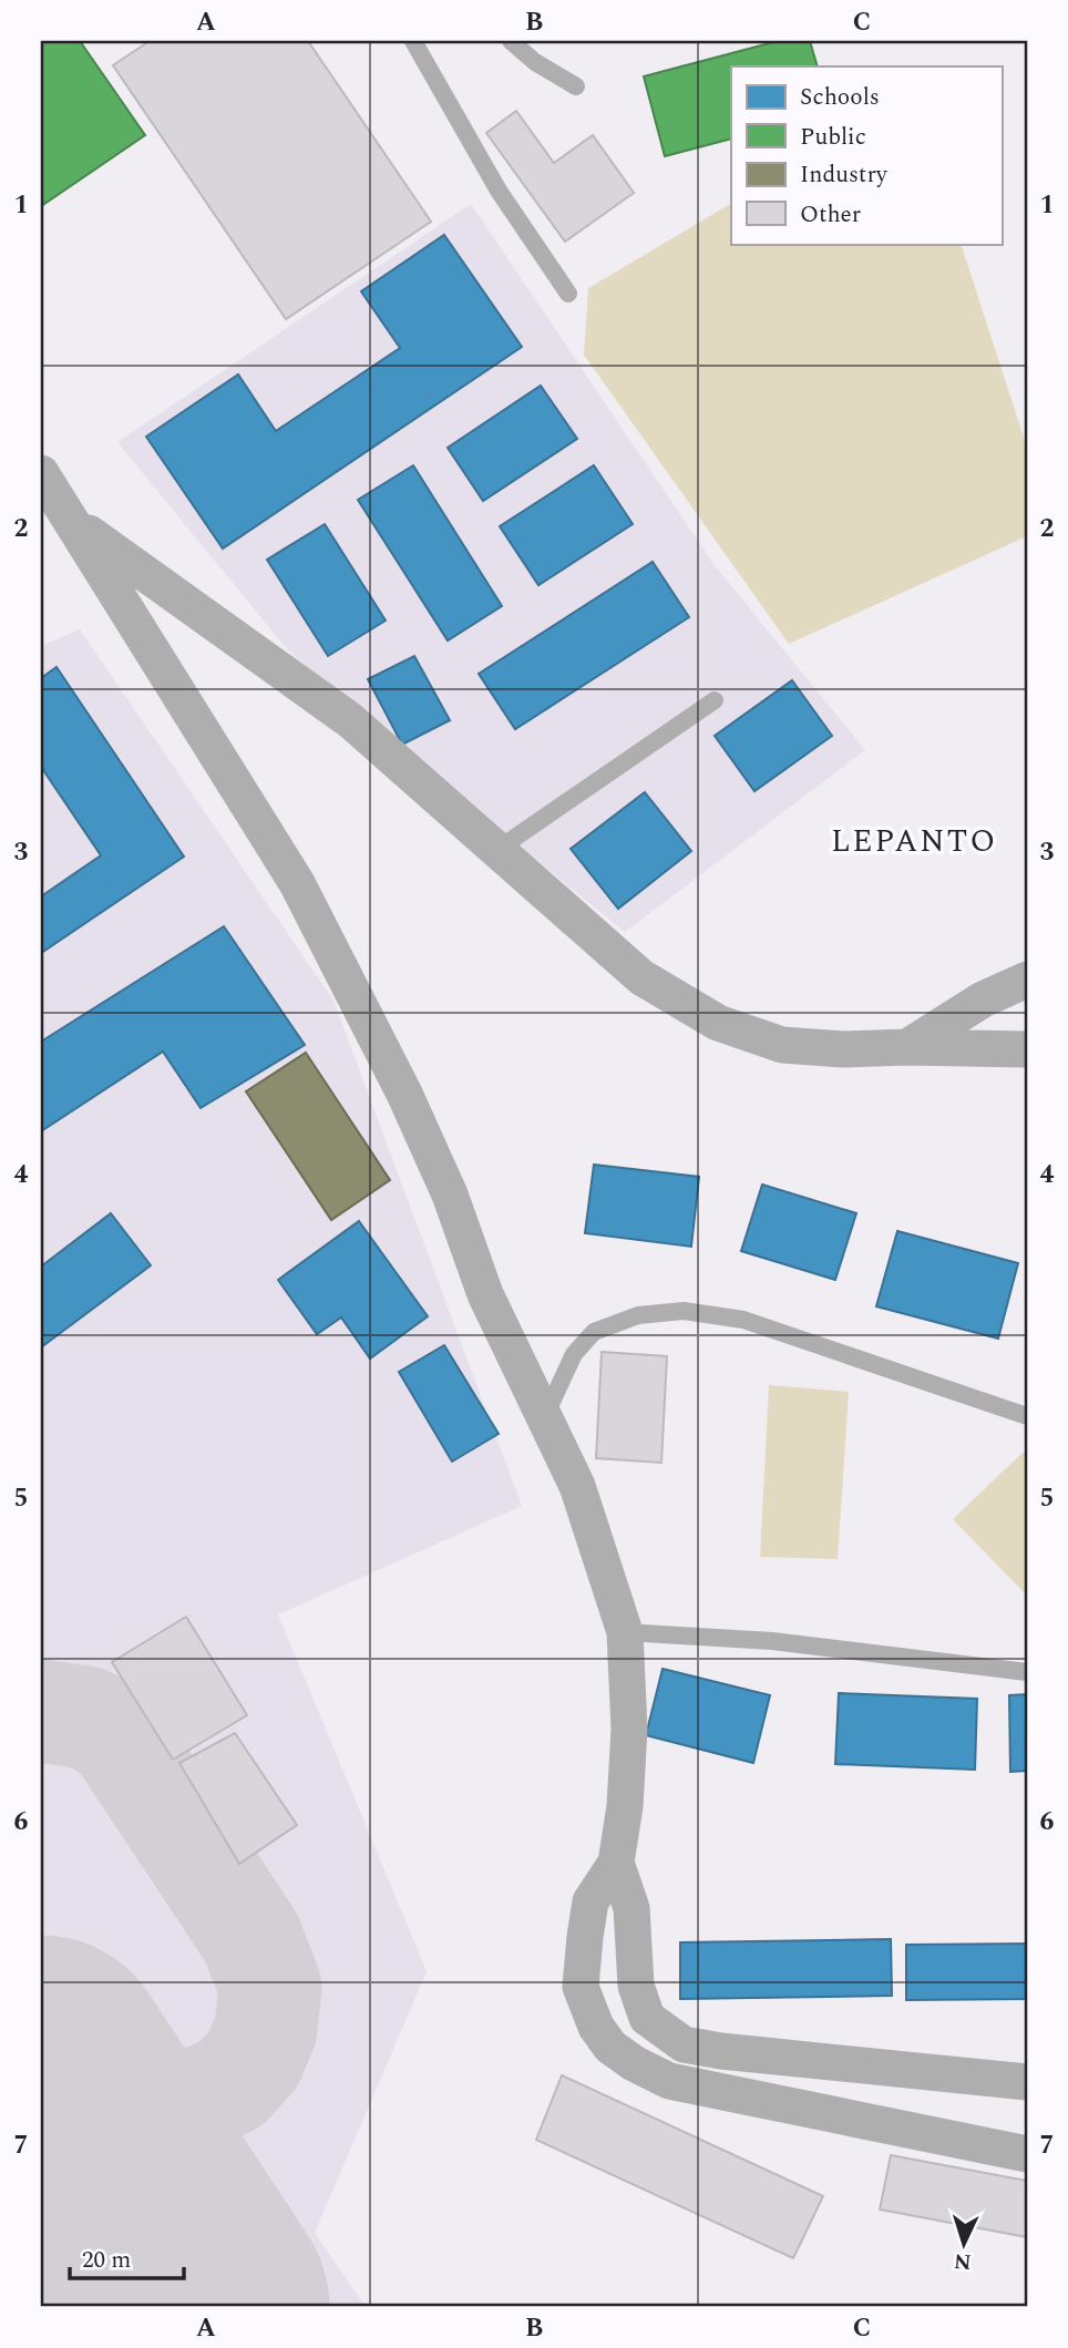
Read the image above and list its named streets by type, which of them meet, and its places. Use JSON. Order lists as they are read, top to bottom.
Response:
{
  "districts": ["LEPANTO"],
  "legend": [
    "Schools",
    "Public",
    "Industry",
    "Other"
  ],
  "scale_bar": "20 m",
  "north": "bottom",
  "grid": {
    "columns": ["A", "B", "C"],
    "rows": [
      "1",
      "2",
      "3",
      "4",
      "5",
      "6",
      "7"
    ]
  }
}
